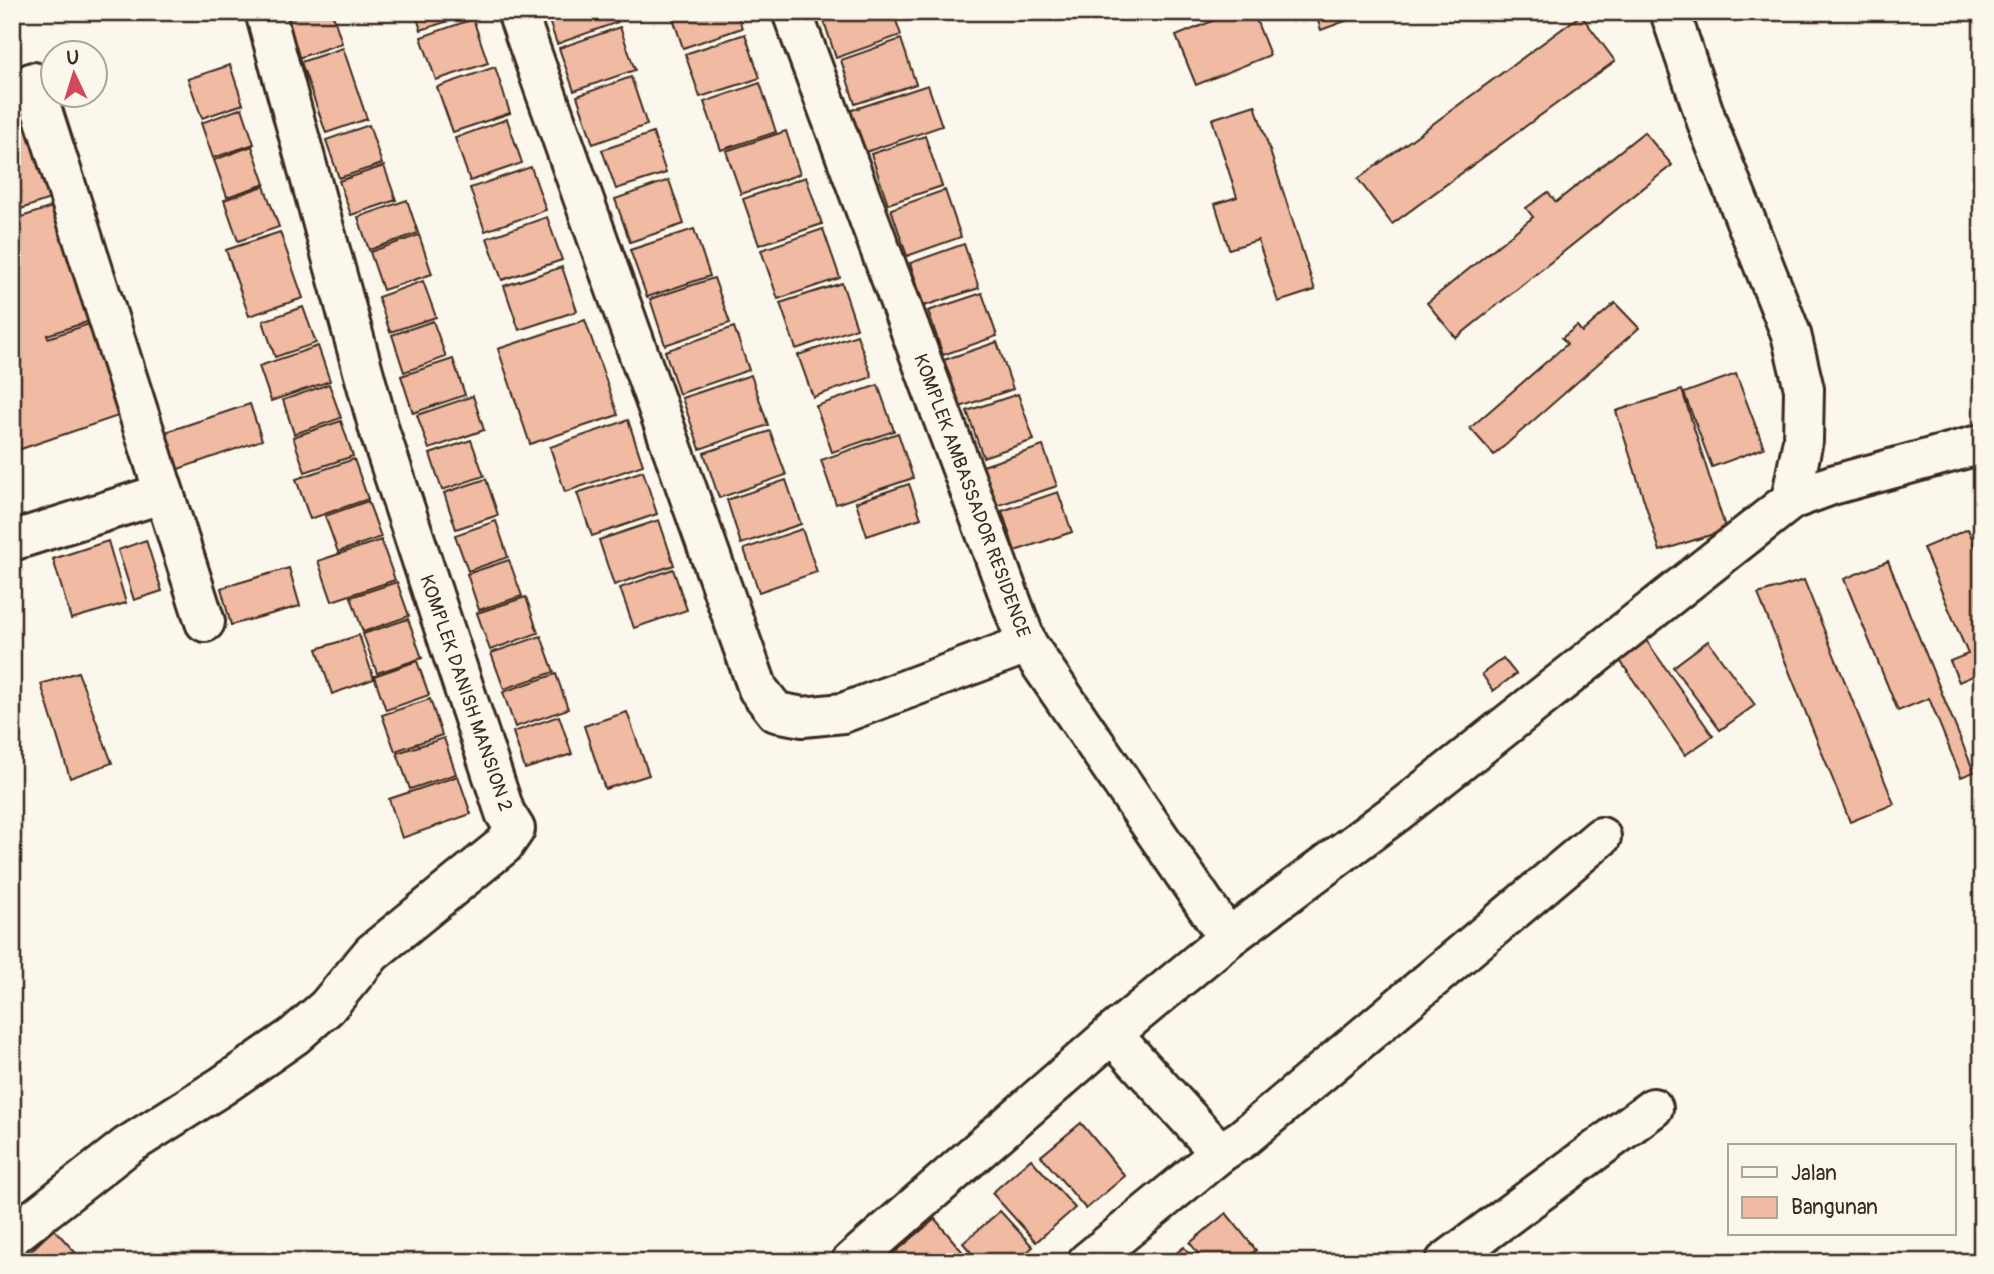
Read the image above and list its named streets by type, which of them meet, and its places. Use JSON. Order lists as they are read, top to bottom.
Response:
{
  "streets": {
    "street": ["KOMPLEK AMBASSADOR RESIDENCE", "KOMPLEK DANISH MANSION 2"]
  },
  "legend": ["Jalan", "Bangunan"],
  "north": "top"
}
